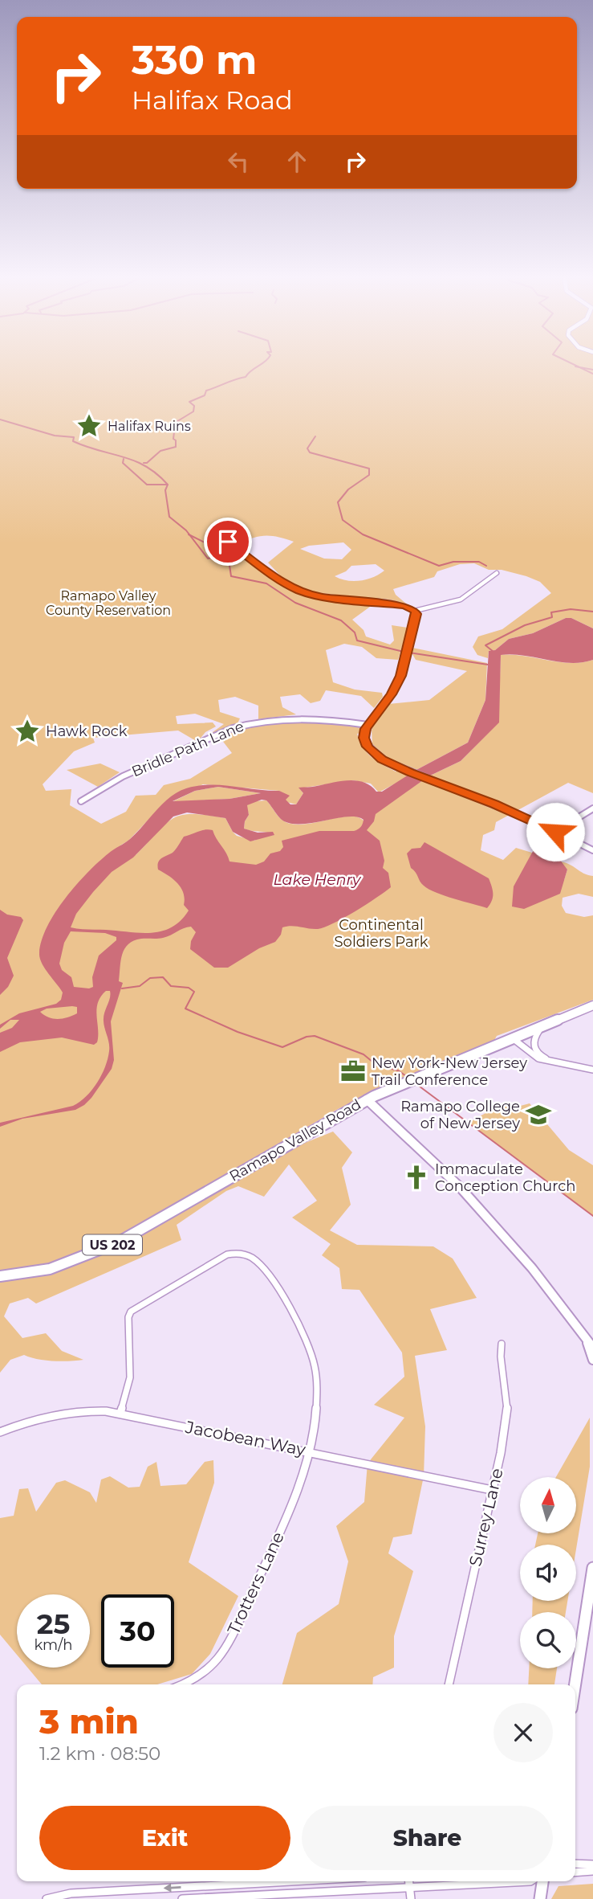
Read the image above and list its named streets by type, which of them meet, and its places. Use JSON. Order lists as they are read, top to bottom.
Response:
{
  "streets": {
    "main road": ["Ramapo Valley Road", "US 202"],
    "street": [
      "Bridle Path Lane",
      "Jacobean Way",
      "Surrey Lane",
      "Trotters Lane"
    ]
  },
  "crossings": [
    ["Jacobean Way", "Surrey Lane"],
    ["Jacobean Way", "Trotters Lane"]
  ],
  "water": ["Lake Henry"],
  "parks": ["Ramapo Valley County Reservation", "Continental Soldiers Park"],
  "places": {
    "place": ["Halifax Ruins", "Hawk Rock"],
    "office": ["New York-New Jersey Trail Conference"],
    "school or university": ["Ramapo College of New Jersey"],
    "church": ["Immaculate Conception Church"]
  },
  "north": "top",
  "page": {
    "turn": ["330 m", "Halifax Road"],
    "speed": "25 km/h",
    "limit": "30",
    "heading": ["3 min", "1.2 km · 08:50"],
    "buttons": ["Exit", "Share"]
  }
}
